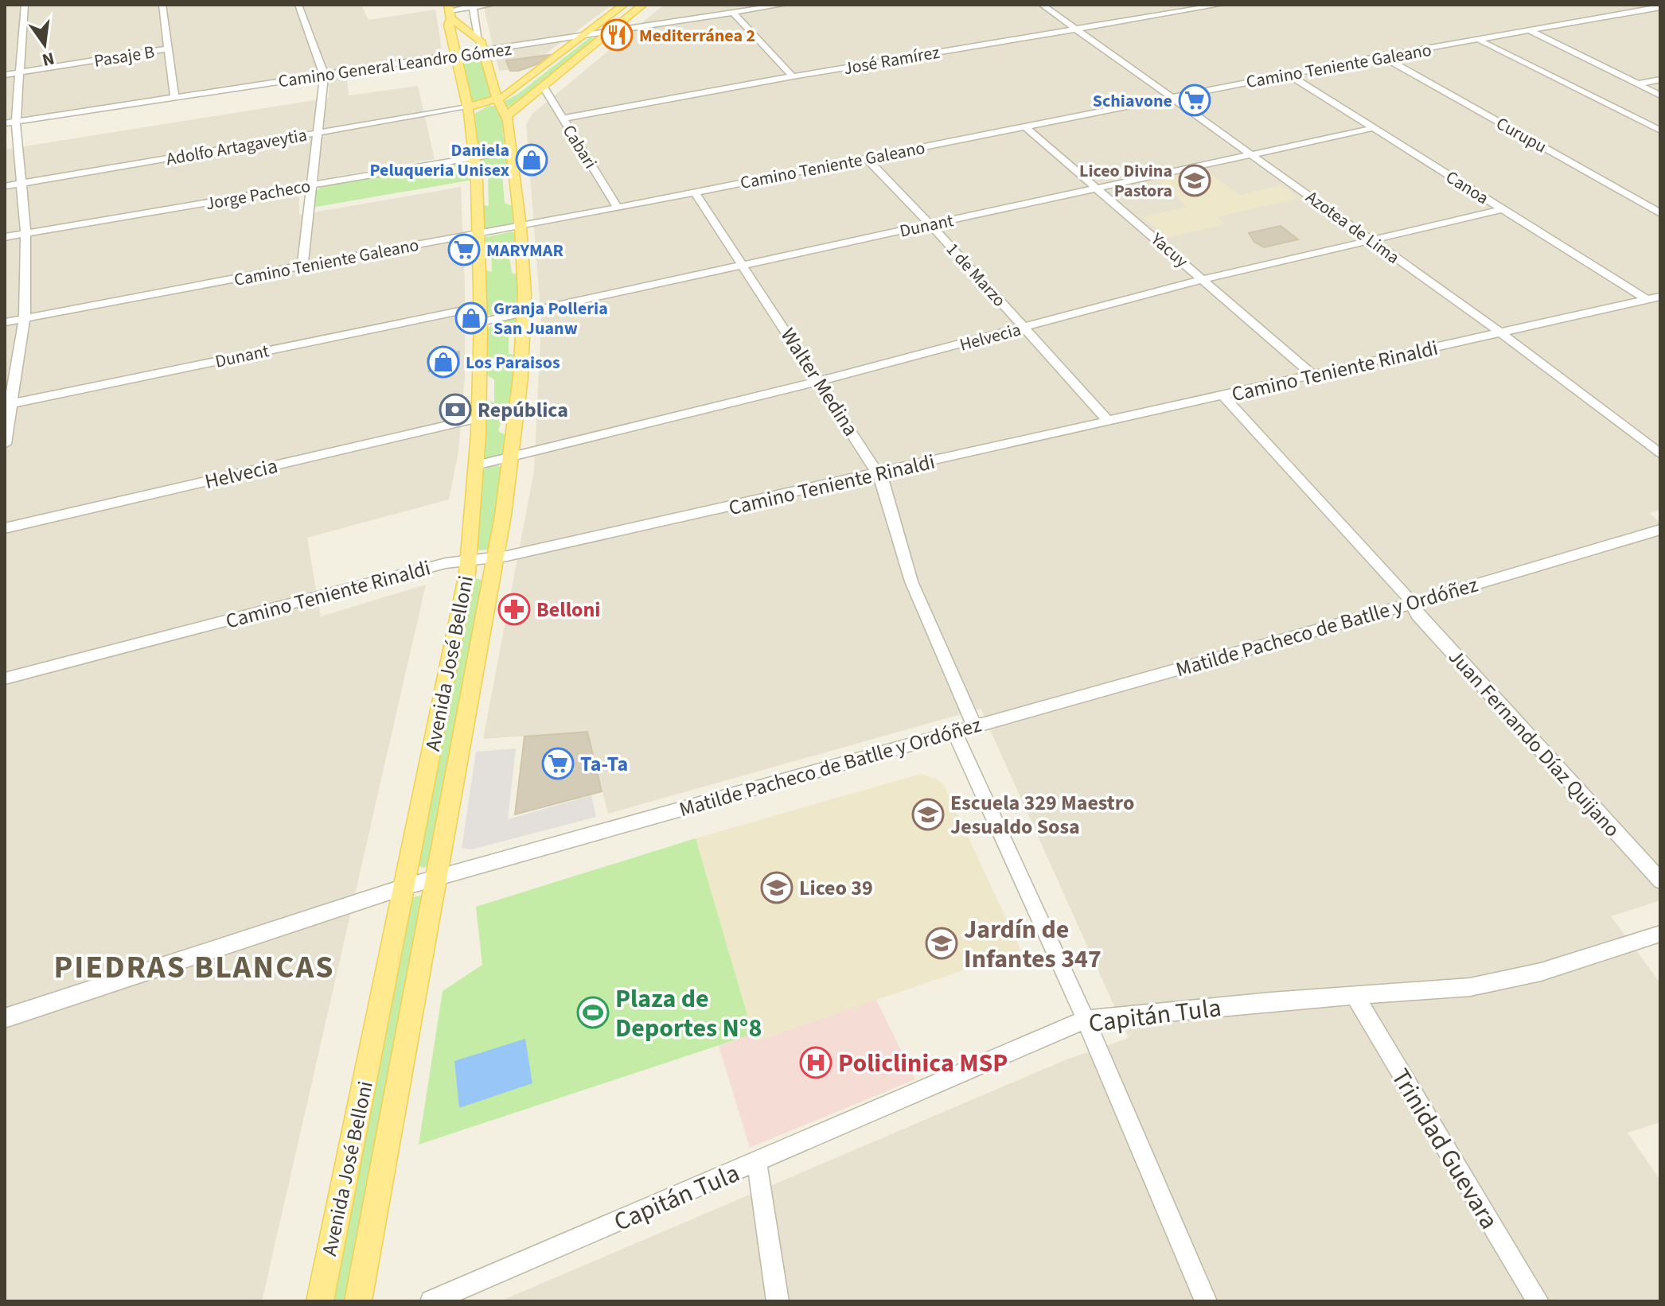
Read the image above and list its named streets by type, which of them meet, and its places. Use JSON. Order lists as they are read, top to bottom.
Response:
{
  "streets": {
    "main road": ["Avenida José Belloni"],
    "street": [
      "Pasaje B",
      "José Ramírez",
      "Camino General Leandro Gómez",
      "Camino Teniente Galeano",
      "Curupu",
      "Adolfo Artagaveytia",
      "Cabari",
      "Canoa",
      "Jorge Pacheco",
      "Dunant",
      "Azotea de Lima",
      "Yacuy",
      "1 de Marzo",
      "Helvecia",
      "Camino Teniente Rinaldi",
      "Walter Medina",
      "Matilde Pacheco de Batlle y Ordóñez",
      "Juan Fernando Díaz Quijano",
      "Capitán Tula",
      "Trinidad Guevara"
    ]
  },
  "crossings": [
    ["José Ramírez", "Cabari"],
    ["José Ramírez", "Azotea de Lima"],
    ["Camino General Leandro Gómez", "Avenida José Belloni"],
    ["Camino Teniente Galeano", "Curupu"],
    ["Camino Teniente Galeano", "Cabari"],
    ["Camino Teniente Galeano", "Canoa"],
    ["Camino Teniente Galeano", "Azotea de Lima"],
    ["Camino Teniente Galeano", "Yacuy"],
    ["Camino Teniente Galeano", "1 de Marzo"],
    ["Camino Teniente Galeano", "Walter Medina"],
    ["Camino Teniente Galeano", "Avenida José Belloni"],
    ["Adolfo Artagaveytia", "Avenida José Belloni"],
    ["Canoa", "Dunant"],
    ["Canoa", "Helvecia"],
    ["Canoa", "Camino Teniente Rinaldi"],
    ["Jorge Pacheco", "Avenida José Belloni"],
    ["Dunant", "Azotea de Lima"],
    ["Dunant", "Yacuy"],
    ["Dunant", "1 de Marzo"],
    ["Dunant", "Walter Medina"],
    ["Dunant", "Avenida José Belloni"],
    ["Azotea de Lima", "Helvecia"],
    ["Azotea de Lima", "Camino Teniente Rinaldi"],
    ["Yacuy", "Helvecia"],
    ["Yacuy", "Camino Teniente Rinaldi"],
    ["1 de Marzo", "Helvecia"],
    ["1 de Marzo", "Camino Teniente Rinaldi"],
    ["Helvecia", "Walter Medina"],
    ["Helvecia", "Avenida José Belloni"],
    ["Camino Teniente Rinaldi", "Walter Medina"],
    ["Camino Teniente Rinaldi", "Avenida José Belloni"],
    ["Camino Teniente Rinaldi", "Juan Fernando Díaz Quijano"],
    ["Walter Medina", "Matilde Pacheco de Batlle y Ordóñez"],
    ["Matilde Pacheco de Batlle y Ordóñez", "Avenida José Belloni"],
    ["Matilde Pacheco de Batlle y Ordóñez", "Juan Fernando Díaz Quijano"],
    ["Capitán Tula", "Trinidad Guevara"]
  ],
  "districts": ["PIEDRAS BLANCAS"],
  "places": {
    "restaurant": ["Mediterránea 2"],
    "supermarket": ["Schiavone", "MARYMAR", "Ta-Ta"],
    "shop": ["Daniela Peluqueria Unisex", "Granja Polleria San Juanw", "Los Paraisos"],
    "school or university": [
      "Liceo Divina Pastora",
      "Escuela 329 Maestro Jesualdo Sosa",
      "Liceo 39",
      "Jardín de Infantes 347"
    ],
    "bank": ["República"],
    "pharmacy": ["Belloni"],
    "sports": ["Plaza de Deportes N°8"],
    "hospital": ["Policlinica MSP"]
  },
  "north": "bottom"
}
